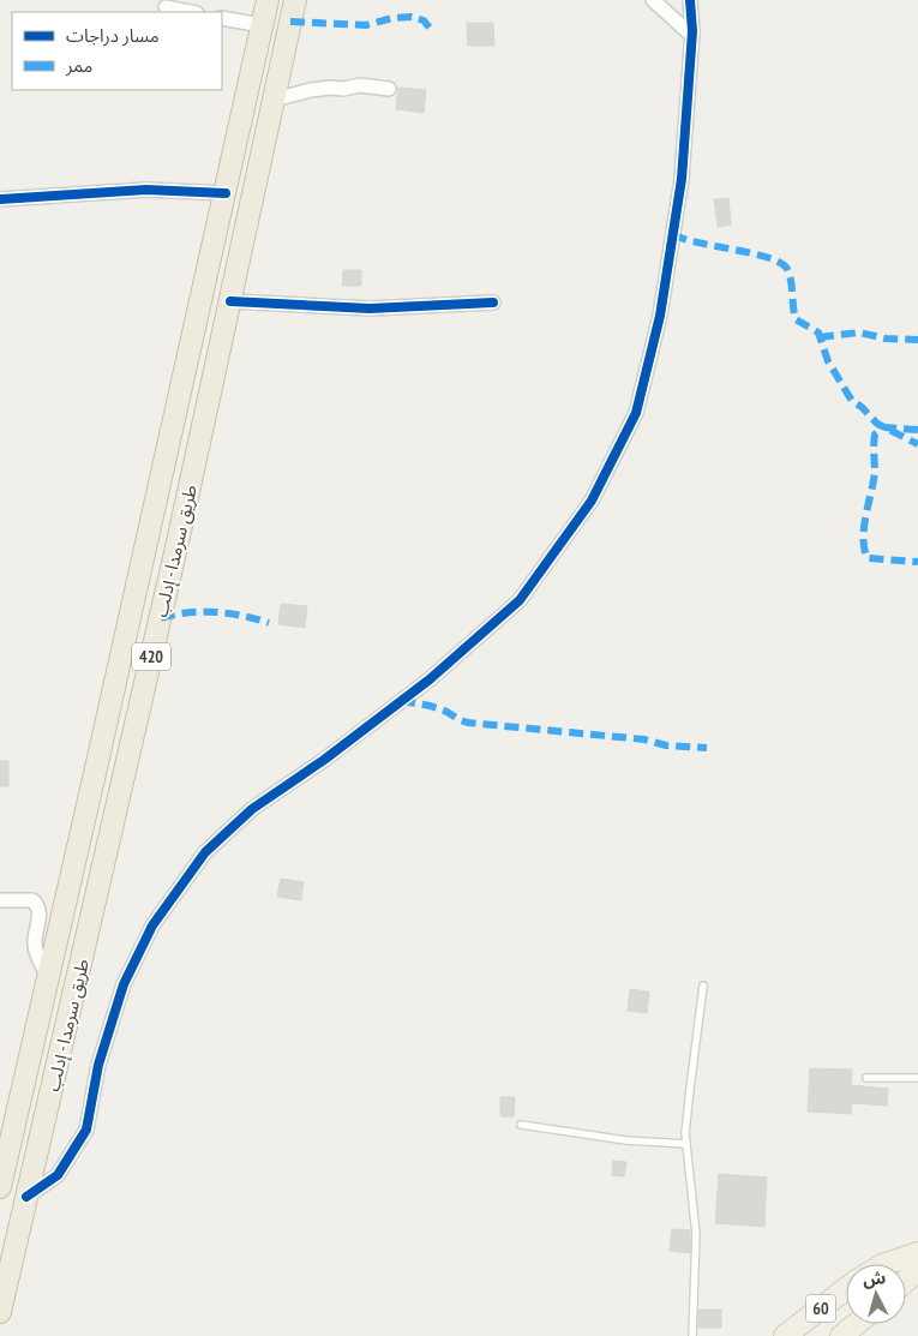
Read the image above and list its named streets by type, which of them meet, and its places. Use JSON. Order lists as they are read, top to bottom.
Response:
{
  "streets": {
    "highway": ["طريق سرمدا - إدلب", "420"],
    "main road": ["60"]
  },
  "legend": ["مسار دراجات", "ممر"],
  "north": "top"
}
